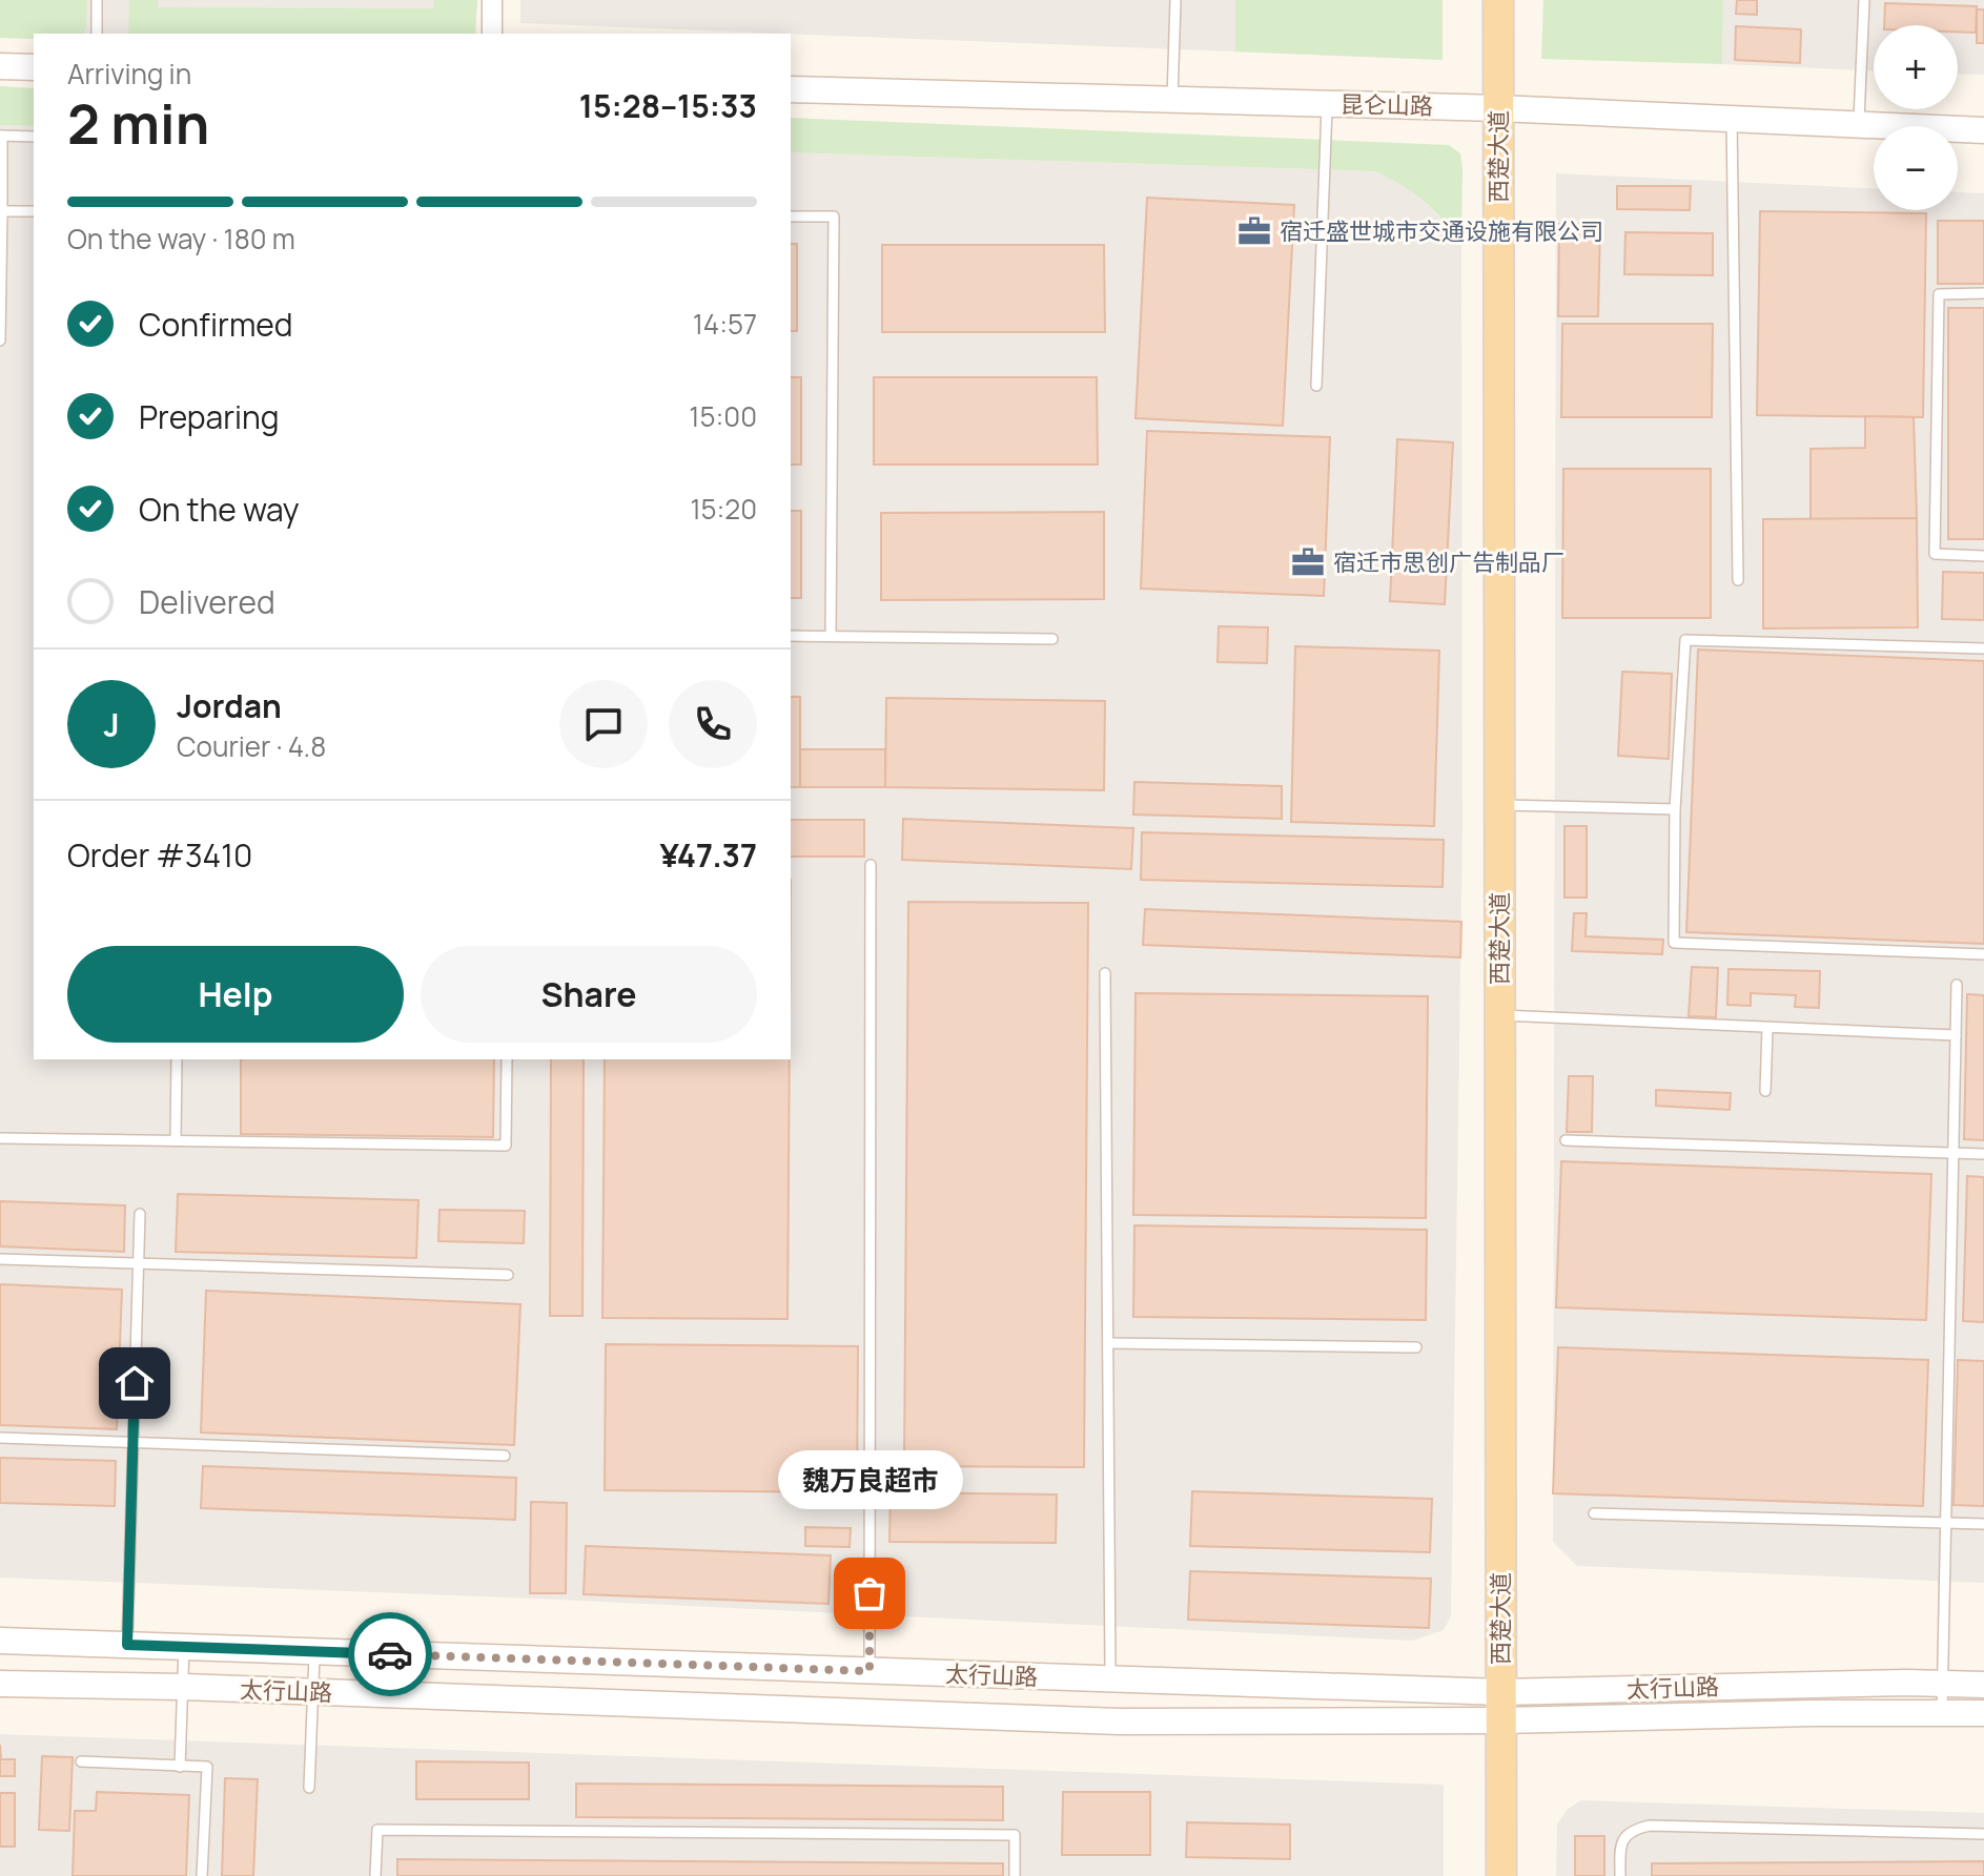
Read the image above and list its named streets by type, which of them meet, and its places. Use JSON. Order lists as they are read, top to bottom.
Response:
{
  "streets": {
    "main road": ["西楚大道"],
    "street": ["昆仑山路", "太行山路"]
  },
  "crossings": [
    ["昆仑山路", "西楚大道"],
    ["西楚大道", "太行山路"]
  ],
  "places": {
    "office": ["宿迁盛世城市交通设施有限公司", "宿迁市思创广告制品厂"],
    "other": ["魏万良超市"]
  },
  "page": {
    "map_buttons": ["+", "−"],
    "heading": ["2 min", "Arriving in", "15:28–15:33"],
    "panel": [
      "Jordan",
      "Courier · 4.8",
      "Order #3410",
      "¥47.37"
    ],
    "bar": "On the way · 180 m",
    "list": [
      ["Confirmed", "14:57"],
      ["Preparing", "15:00"],
      ["On the way", "15:20"],
      "Delivered"
    ],
    "round": "J",
    "buttons": ["Help", "Share"],
    "bubble": "魏万良超市"
  }
}
